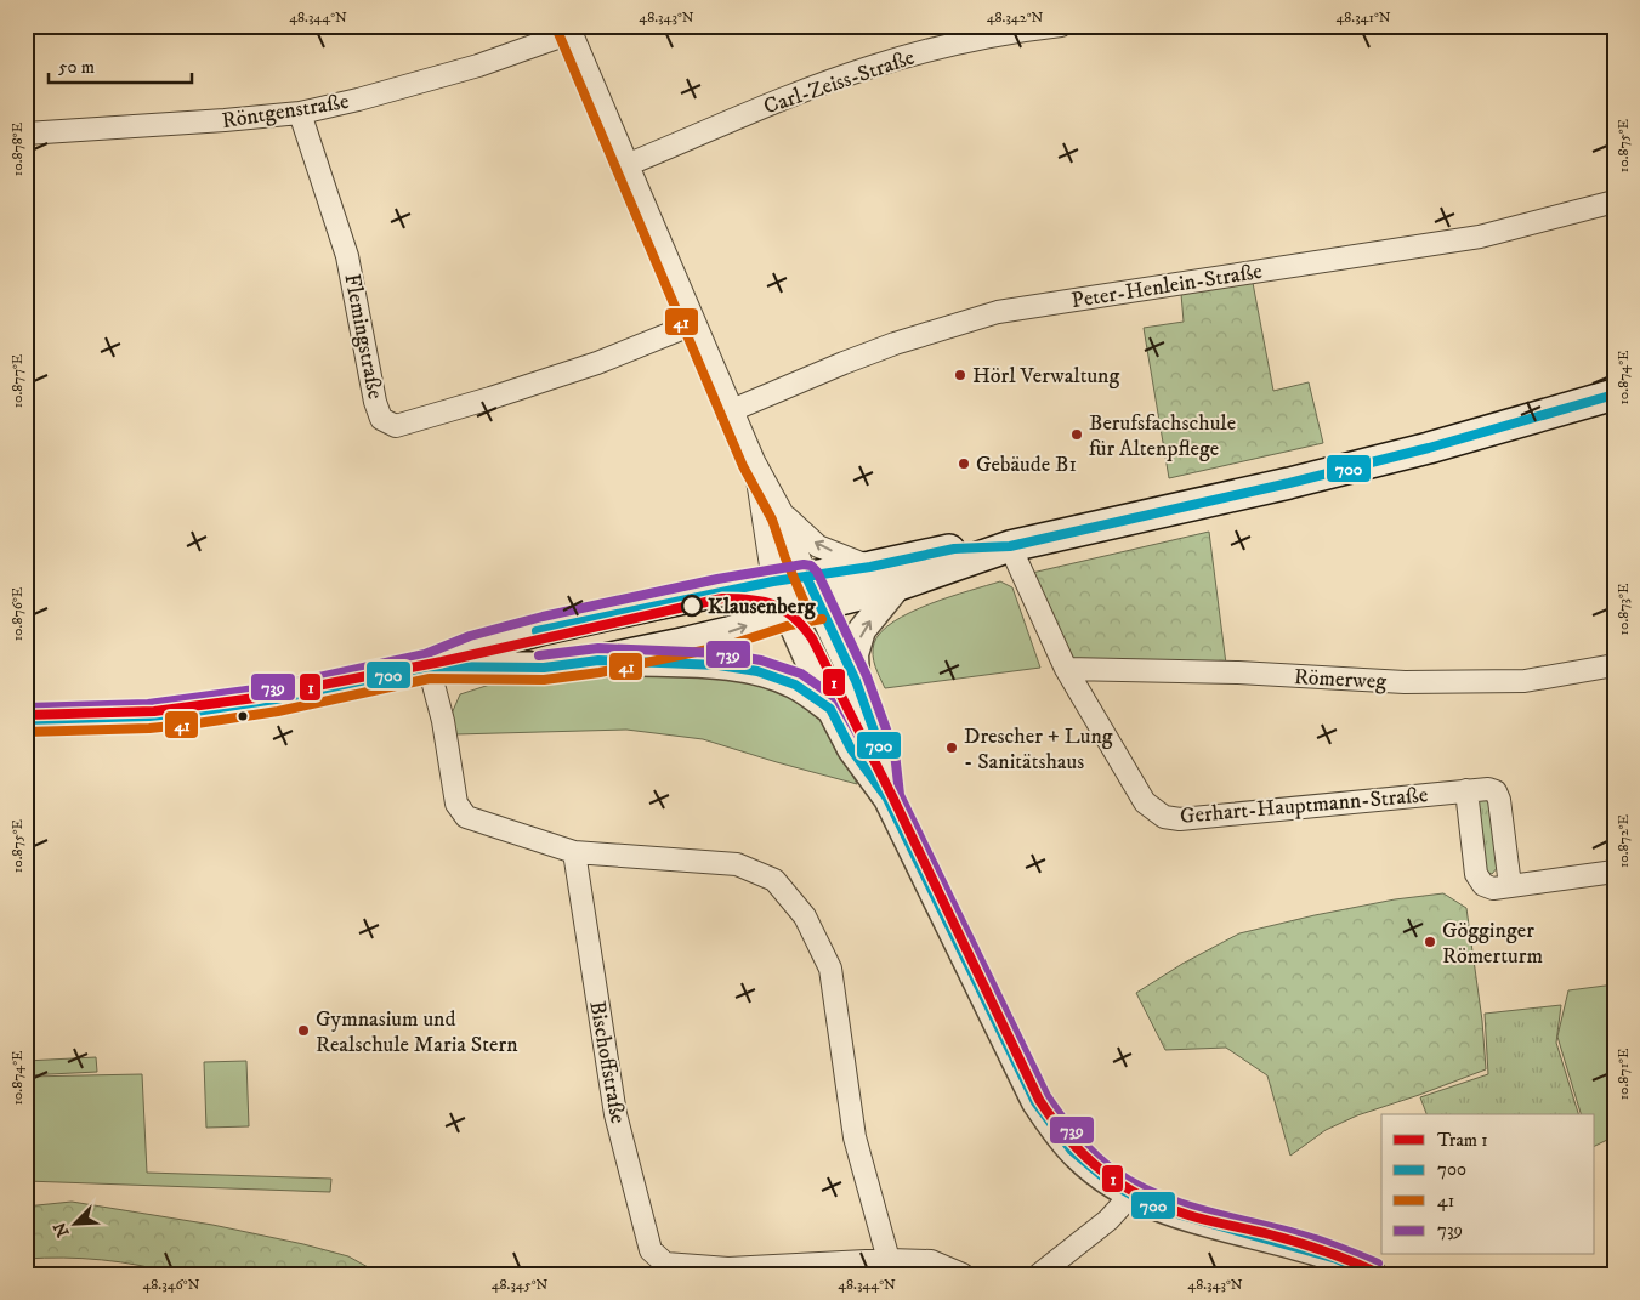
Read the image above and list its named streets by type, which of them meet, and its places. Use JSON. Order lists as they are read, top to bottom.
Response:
{
  "streets": {
    "street": [
      "Carl-Zeiss-Straße",
      "Röntgenstraße",
      "Peter-Henlein-Straße",
      "Flemingstraße",
      "Römerweg",
      "Gerhart-Hauptmann-Straße",
      "Bischoffstraße"
    ]
  },
  "crossings": [
    ["Röntgenstraße", "Flemingstraße"],
    ["Römerweg", "Gerhart-Hauptmann-Straße"]
  ],
  "places": [
    "Hörl Verwaltung",
    "Berufsfachschule für Altenpflege",
    "Gebäude B1",
    "Klausenberg",
    "Drescher + Lung - Sanitätshaus",
    "Gögginger Römerturm",
    "Gymnasium und Realschule Maria Stern"
  ],
  "lines": [
    "transit line 41",
    "transit line 700",
    "transit line 739",
    "tram line 1"
  ],
  "legend": [
    "Tram 1",
    "700",
    "41",
    "739"
  ],
  "scale_bar": "50 m",
  "north": "bottom left",
  "coordinates": [
    "48.344°N",
    "48.343°N",
    "48.342°N",
    "48.341°N",
    "10.875°E",
    "10.878°E",
    "10.874°E",
    "10.877°E",
    "10.873°E",
    "10.876°E",
    "10.872°E",
    "10.871°E",
    "48.346°N",
    "48.345°N"
  ]
}
